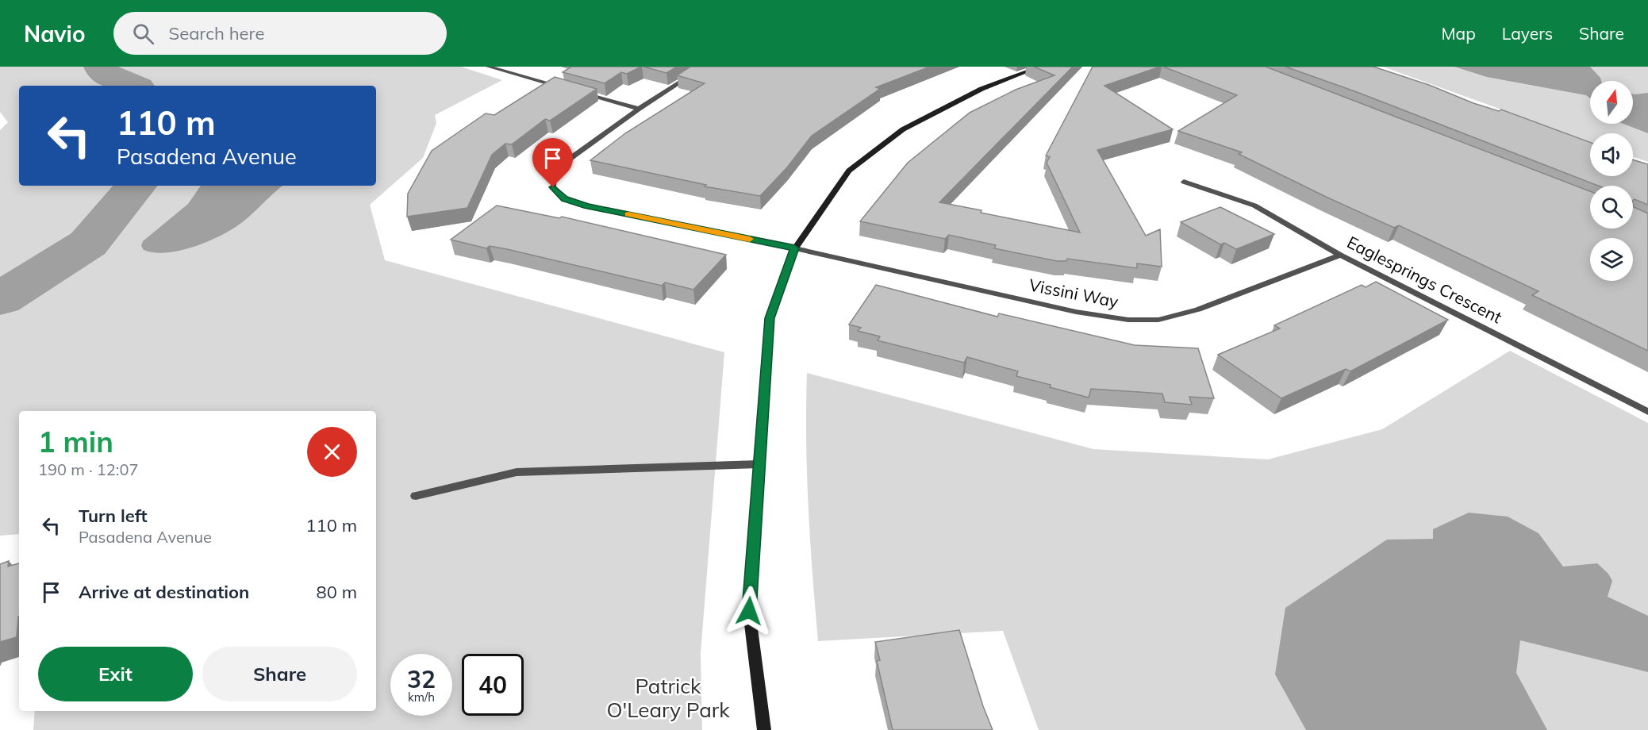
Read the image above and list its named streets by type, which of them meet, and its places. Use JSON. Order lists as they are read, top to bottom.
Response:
{
  "streets": {
    "street": ["Eaglesprings Crescent", "Vissini Way"]
  },
  "crossings": [
    ["Eaglesprings Crescent", "Vissini Way"]
  ],
  "parks": ["Patrick O'Leary Park"],
  "north": "top",
  "page": {
    "header": "Navio",
    "search": "Search here",
    "nav": ["Map", "Layers", "Share"],
    "turn": ["110 m", "Pasadena Avenue"],
    "heading": ["1 min", "190 m · 12:07"],
    "list": [
      {
        "name": "Turn left",
        "note": "Pasadena Avenue",
        "value": "110 m"
      },
      {
        "name": "Arrive at destination",
        "value": "80 m"
      }
    ],
    "buttons": ["Exit", "Share"],
    "speed": "32 km/h",
    "limit": "40"
  }
}
